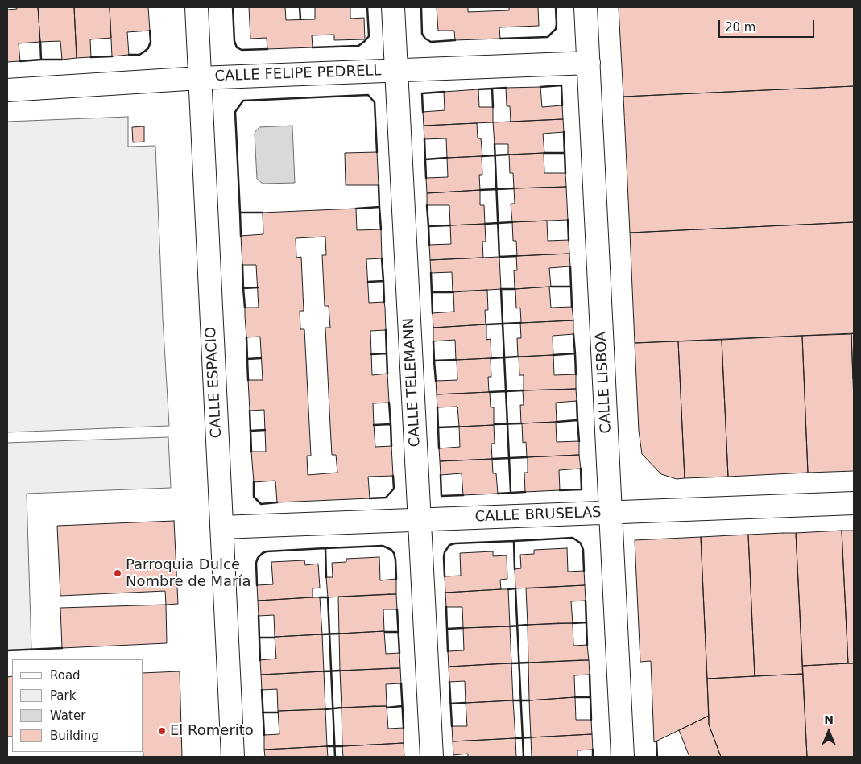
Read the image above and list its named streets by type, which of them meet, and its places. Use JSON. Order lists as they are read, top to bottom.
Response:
{
  "streets": {
    "street": [
      "CALLE FELIPE PEDRELL",
      "CALLE ESPACIO",
      "CALLE TELEMANN",
      "CALLE LISBOA",
      "CALLE BRUSELAS"
    ]
  },
  "crossings": [
    ["CALLE FELIPE PEDRELL", "CALLE ESPACIO"],
    ["CALLE FELIPE PEDRELL", "CALLE TELEMANN"],
    ["CALLE FELIPE PEDRELL", "CALLE LISBOA"],
    ["CALLE ESPACIO", "CALLE BRUSELAS"],
    ["CALLE TELEMANN", "CALLE BRUSELAS"],
    ["CALLE LISBOA", "CALLE BRUSELAS"]
  ],
  "places": ["Parroquia Dulce Nombre de María", "El Romerito"],
  "legend": [
    "Road",
    "Park",
    "Water",
    "Building"
  ],
  "scale_bar": "20 m",
  "north": "top"
}
